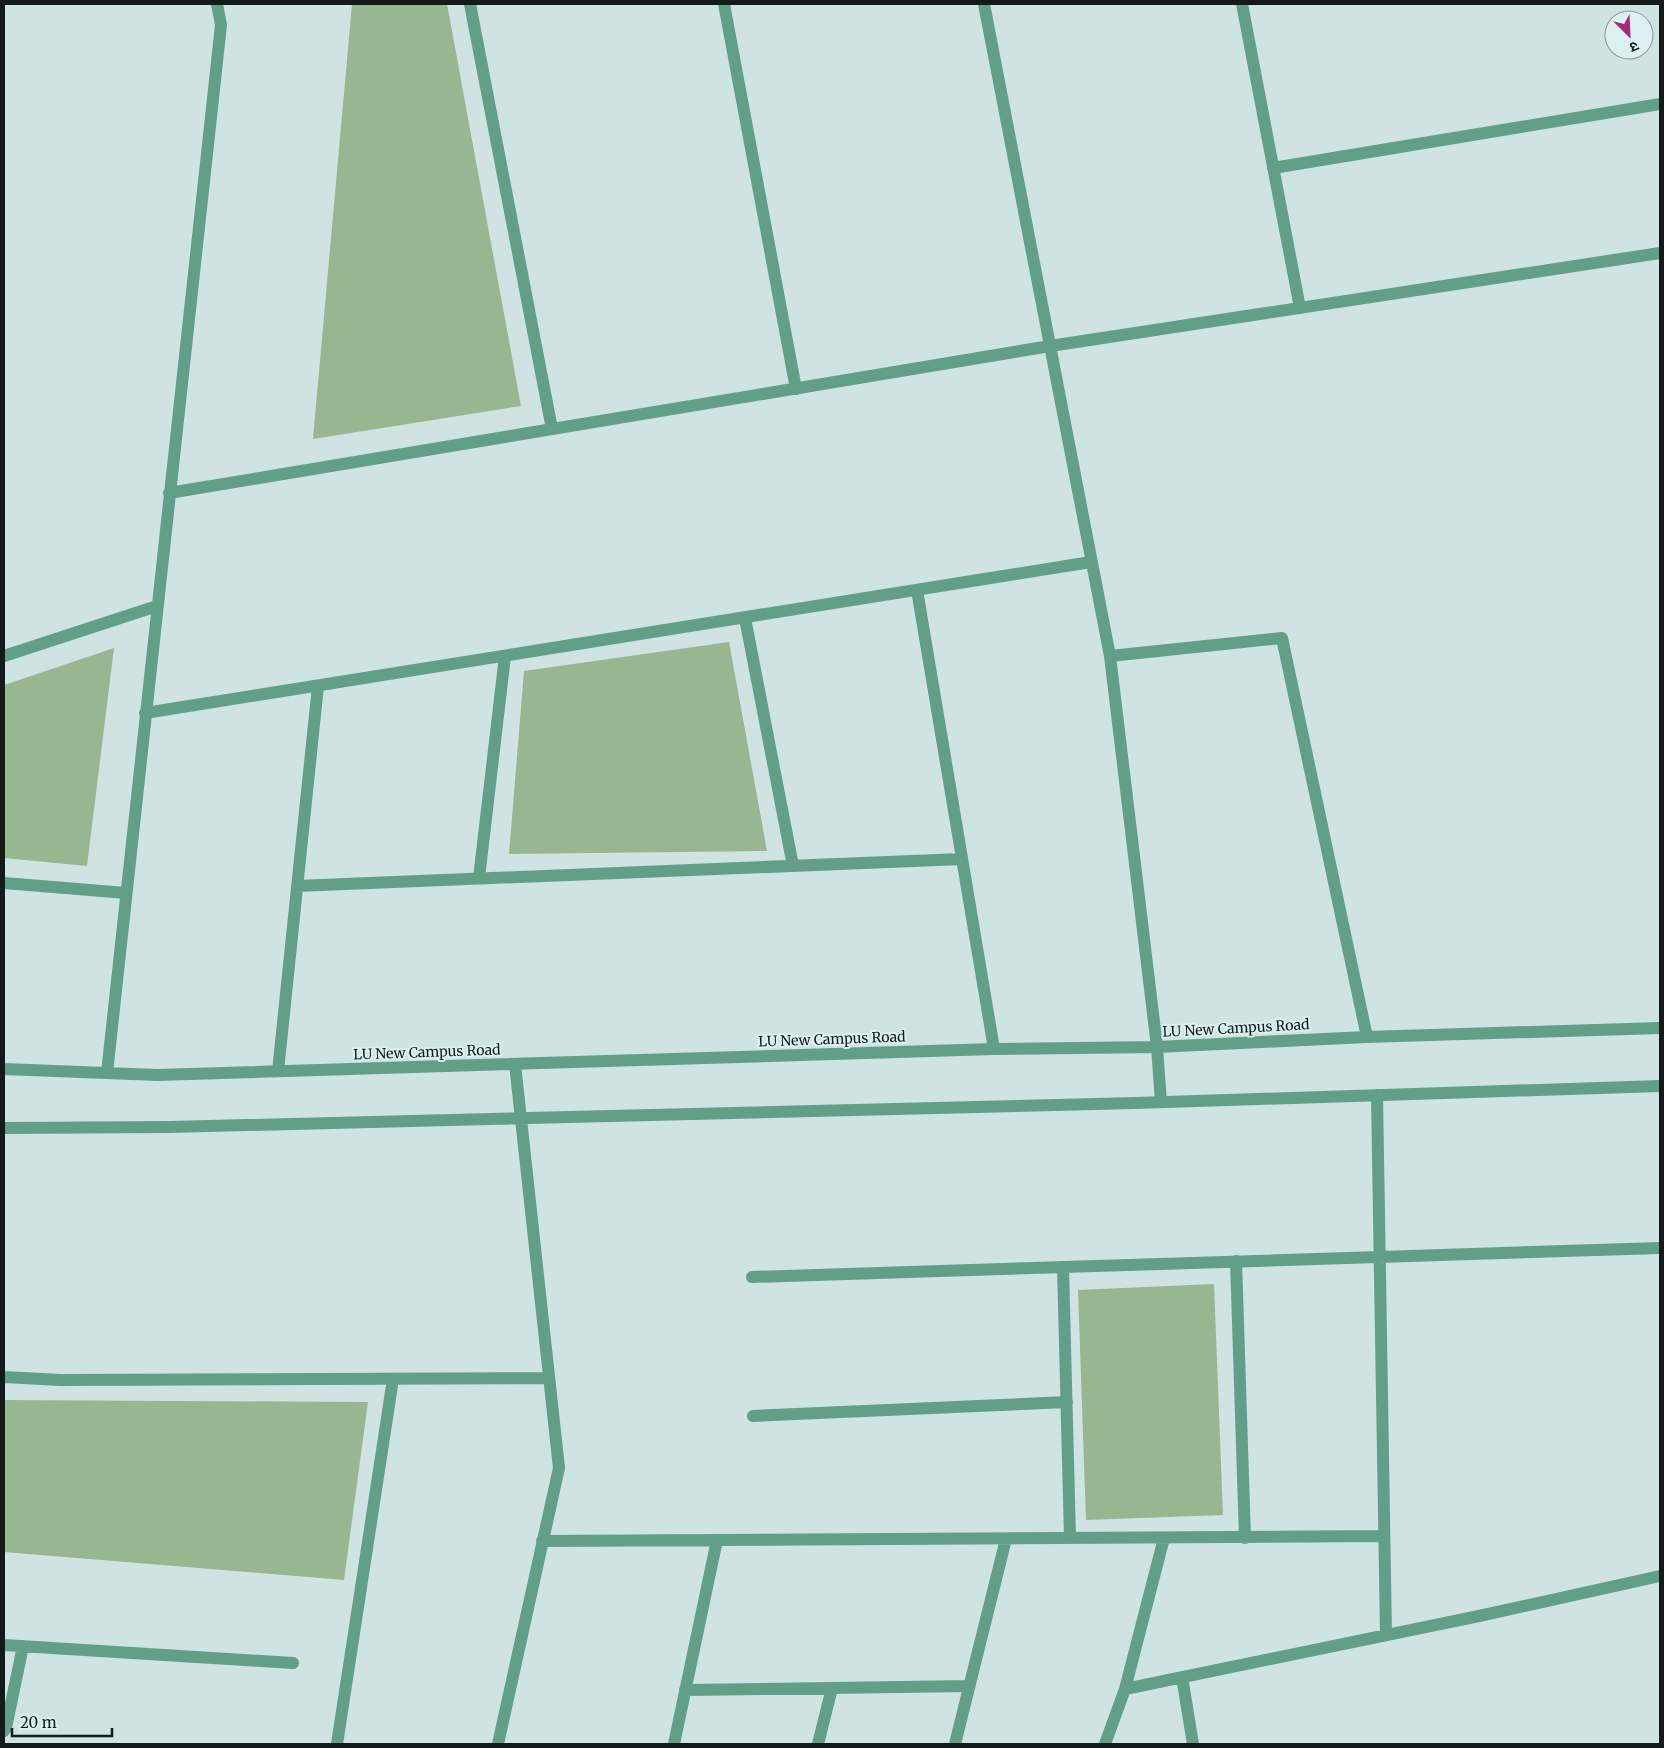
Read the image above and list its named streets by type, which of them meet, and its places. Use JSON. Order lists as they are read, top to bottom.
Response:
{
  "streets": {
    "street": ["LU New Campus Road"]
  },
  "scale_bar": "20 m",
  "north": "bottom right"
}
